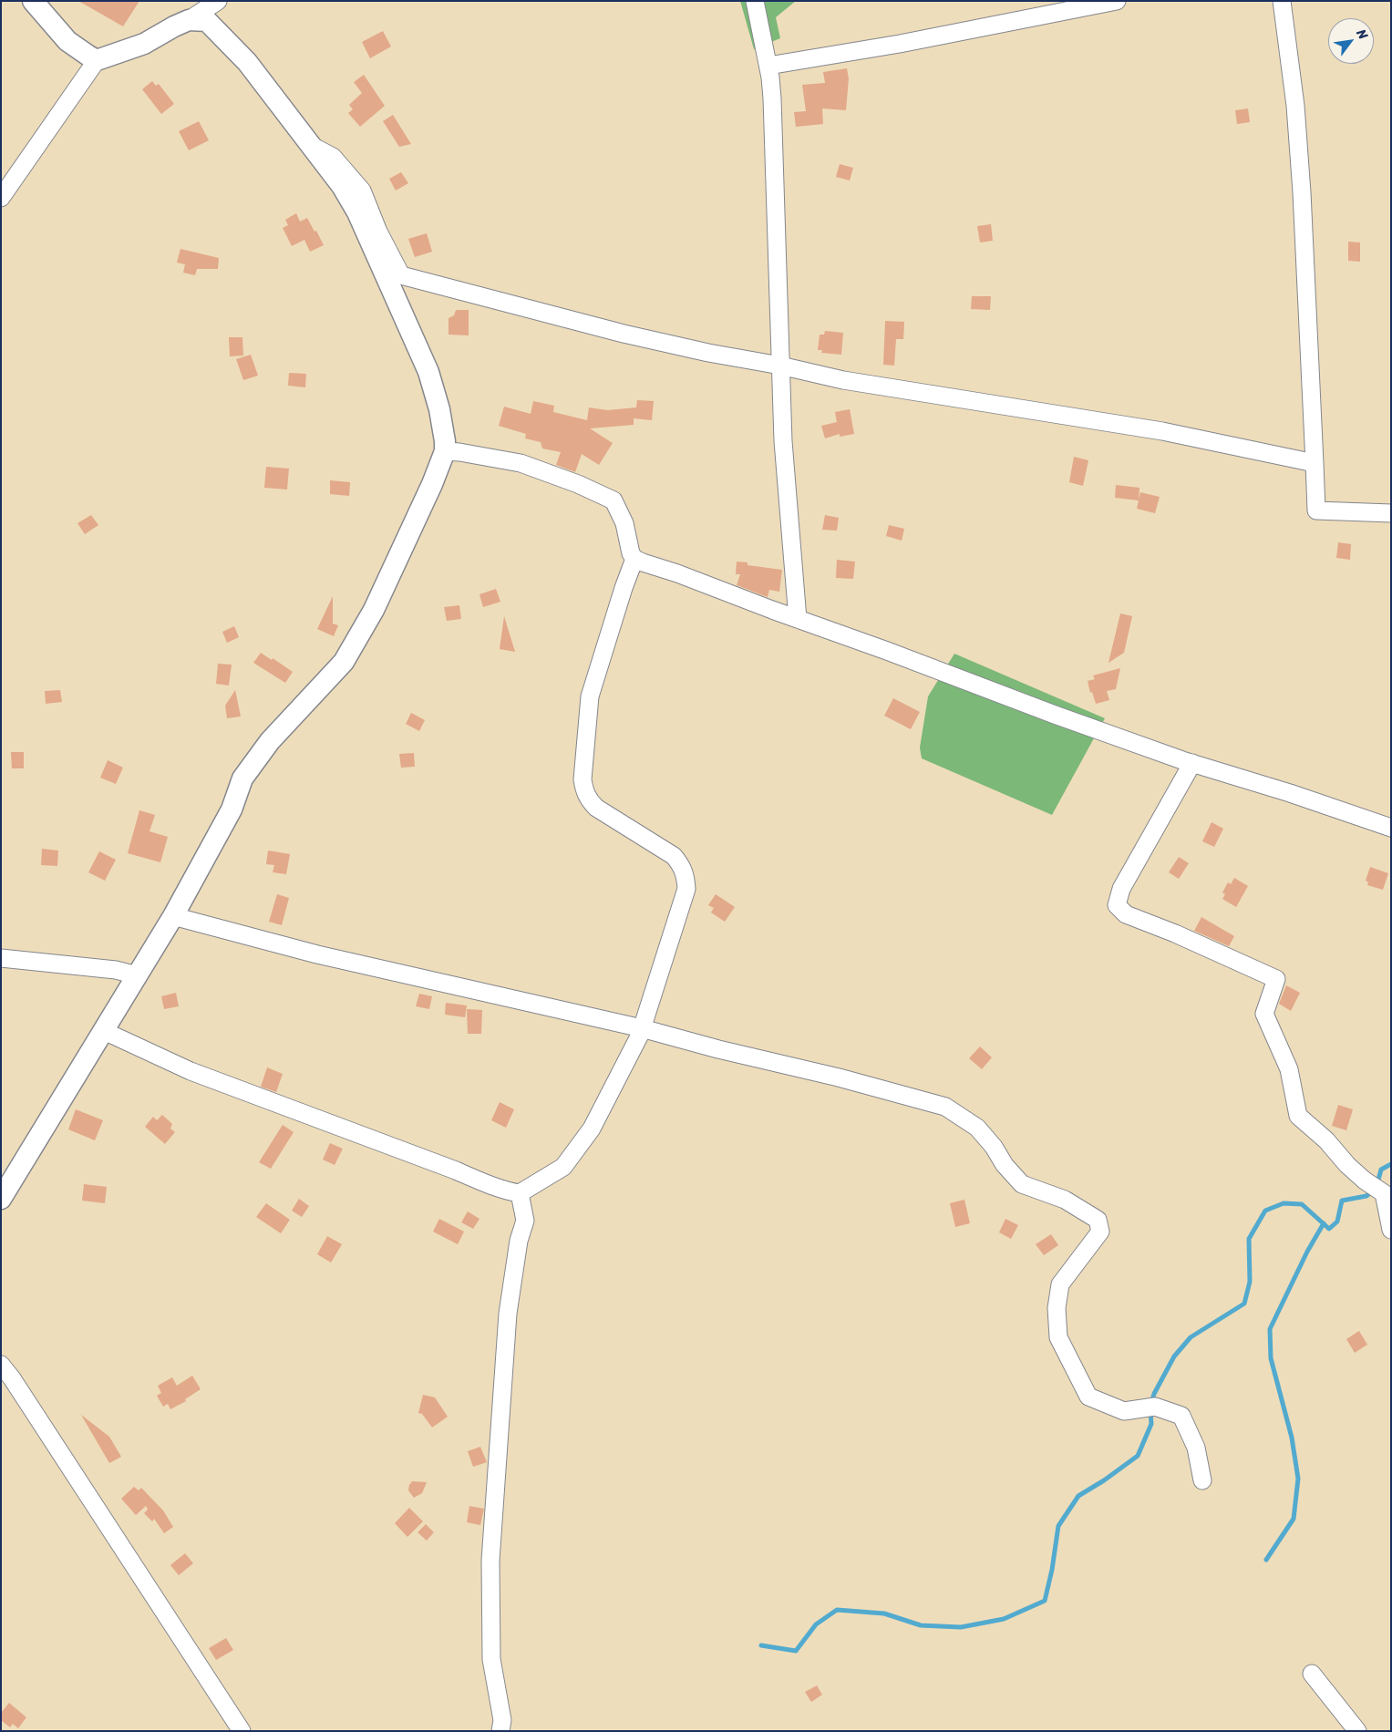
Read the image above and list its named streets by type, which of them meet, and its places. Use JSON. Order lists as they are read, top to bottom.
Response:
{
  "north": "top right"
}
